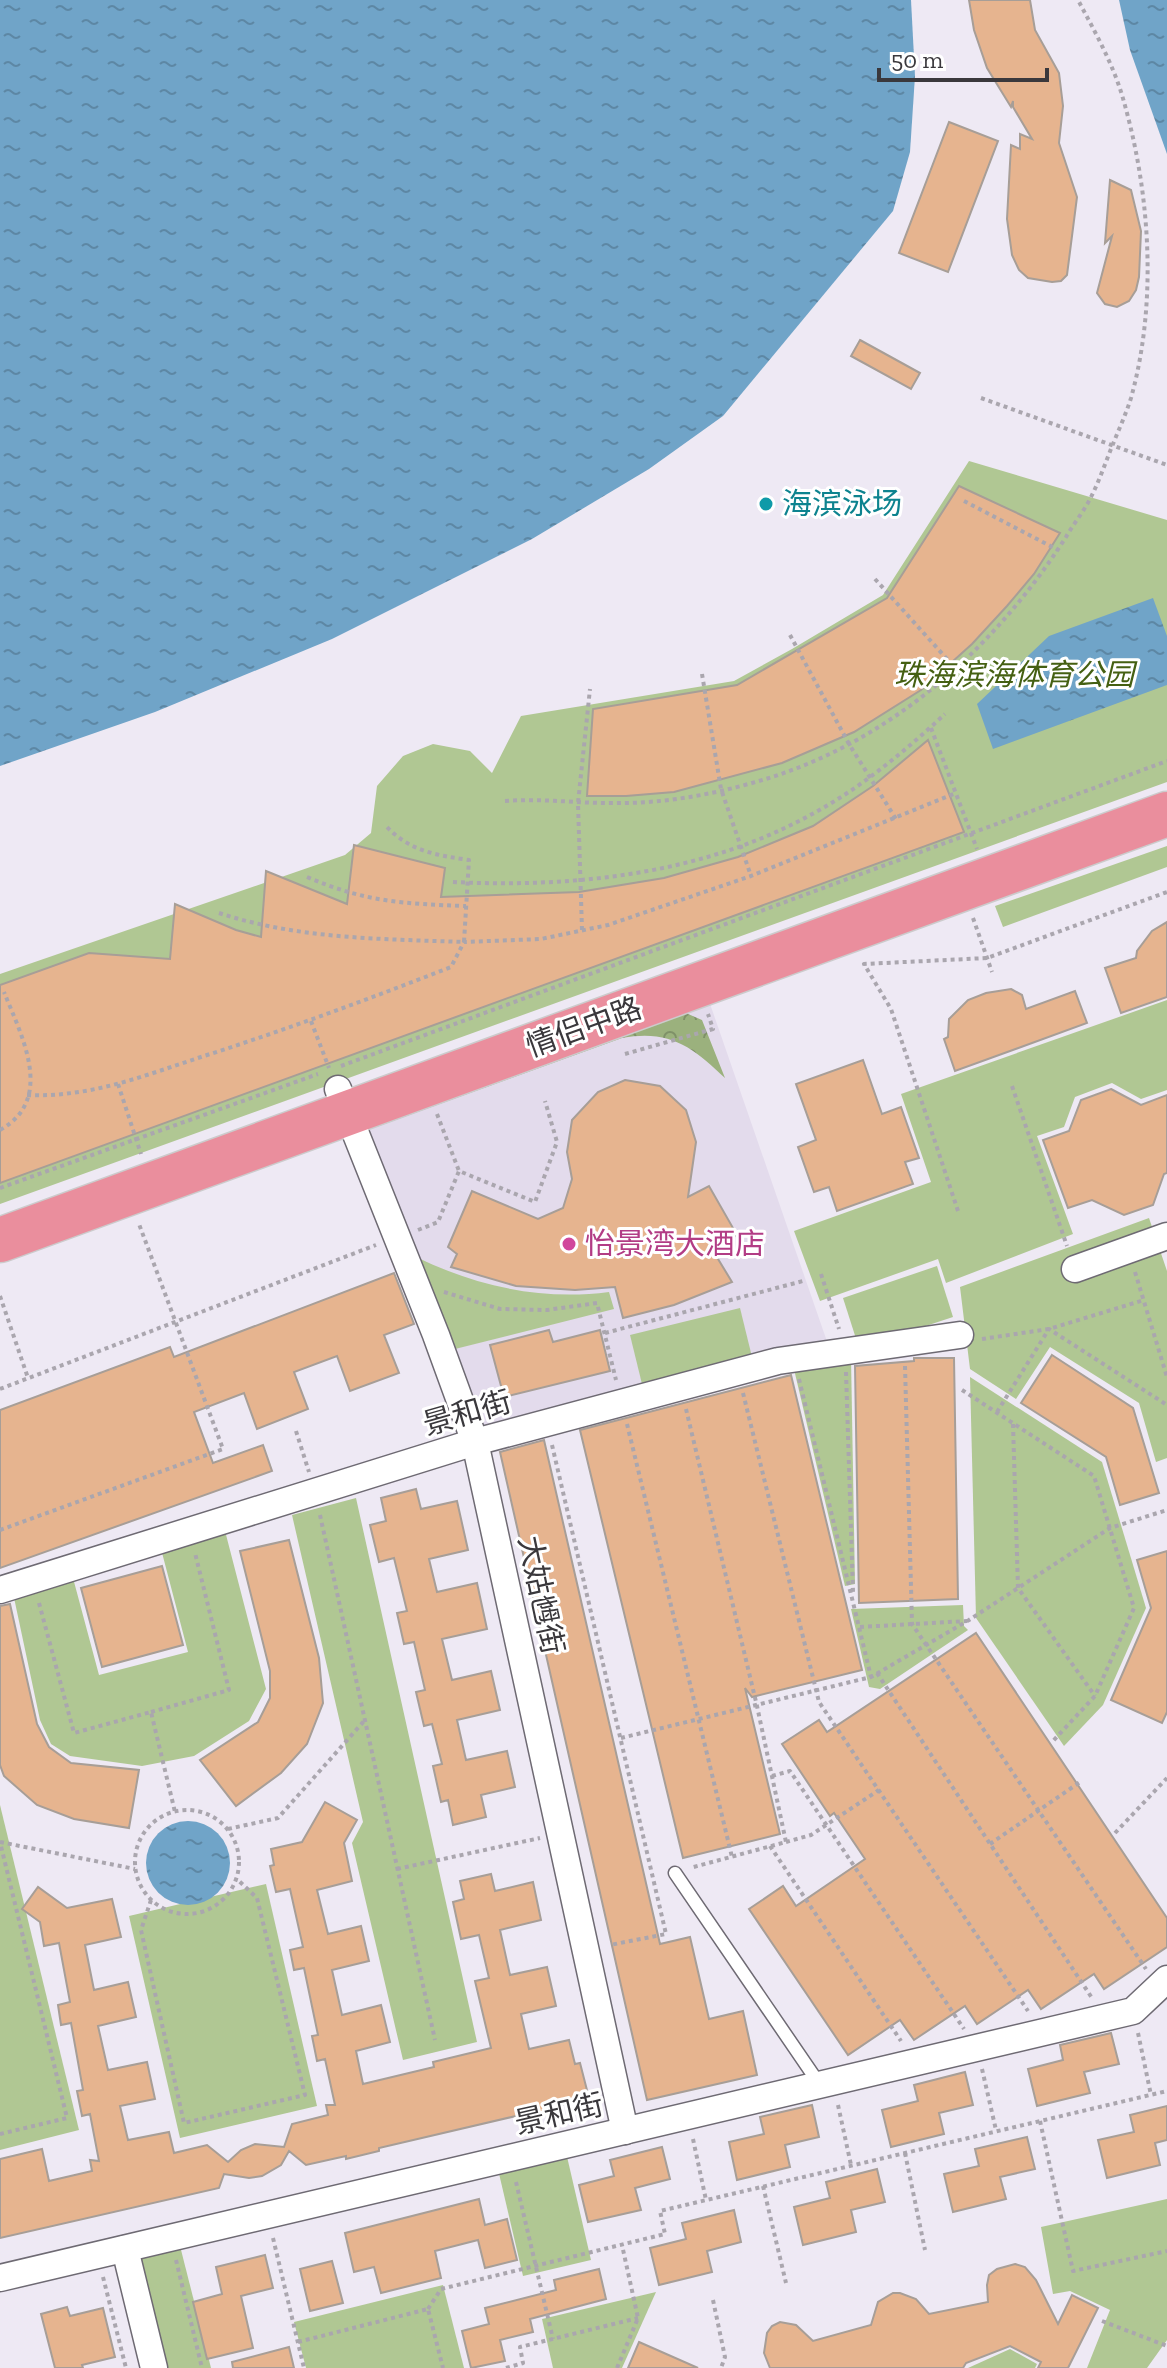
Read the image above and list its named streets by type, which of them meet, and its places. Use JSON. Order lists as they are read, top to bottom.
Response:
{
  "streets": {
    "highway": ["情侣中路"],
    "street": ["景和街", "大姑乸街"]
  },
  "crossings": [
    ["情侣中路", "大姑乸街"],
    ["景和街", "大姑乸街"]
  ],
  "parks": ["珠海滨海体育公园"],
  "places": ["海滨泳场", "怡景湾大酒店"],
  "scale_bar": "50 m"
}
